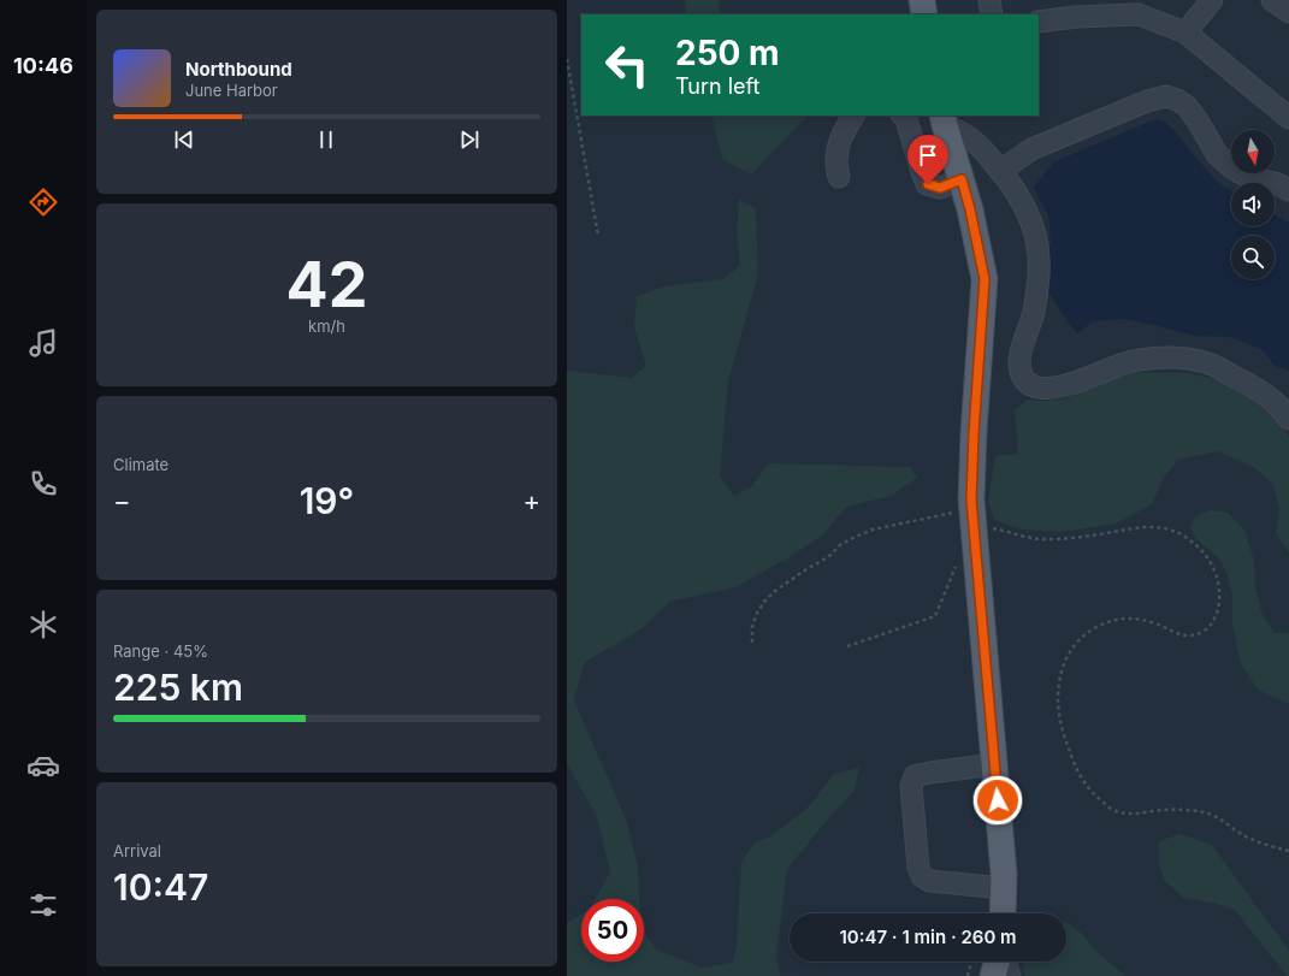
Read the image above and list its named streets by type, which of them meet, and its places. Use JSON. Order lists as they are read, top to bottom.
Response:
{
  "north": "bottom",
  "page": {
    "tabs": "10:46",
    "turn": ["250 m", "Turn left"],
    "song": ["Northbound", "June Harbor"],
    "tile": [
      ["42", "km/h"],
      "Climate",
      ["Range · 45%", "225 km"],
      ["Arrival", "10:47"]
    ],
    "heat": ["−", "19°", "+"],
    "limit": "50",
    "trip": "10:47 · 1 min · 260 m"
  }
}
